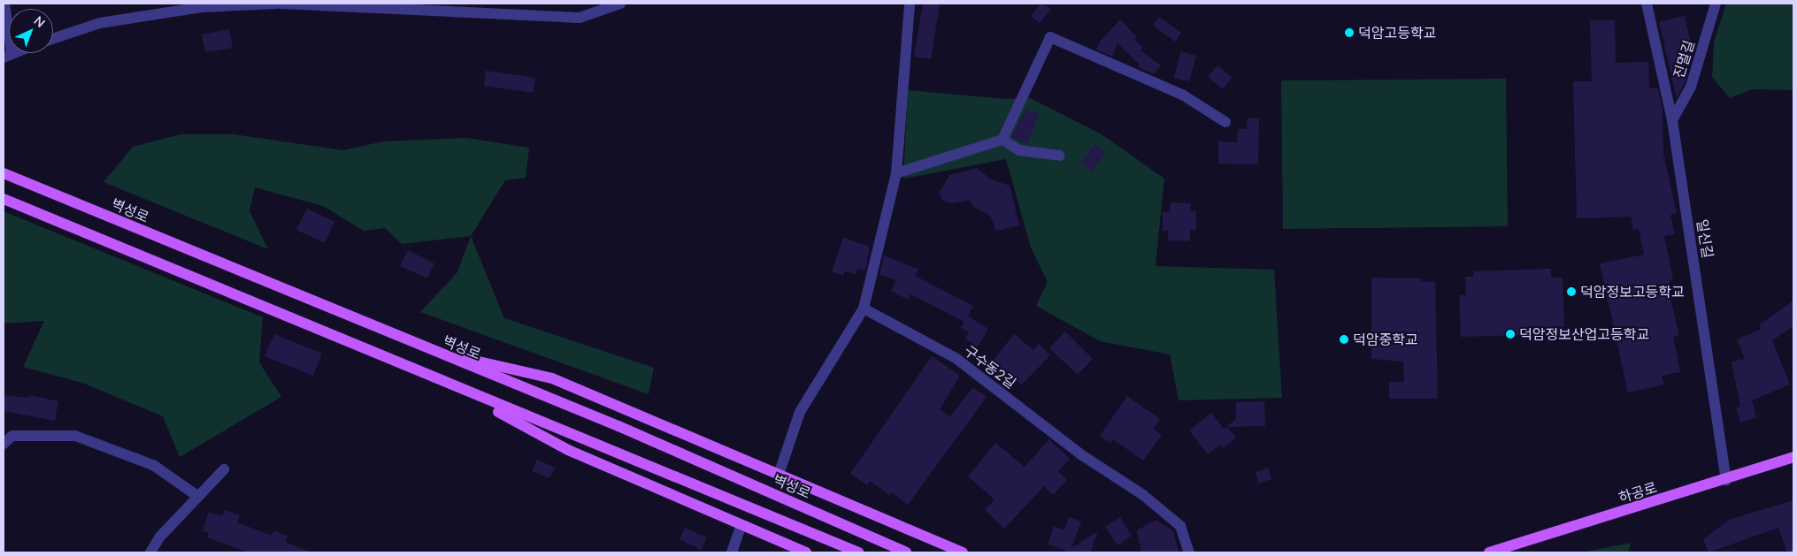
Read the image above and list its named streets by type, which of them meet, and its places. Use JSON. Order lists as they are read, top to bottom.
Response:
{
  "streets": {
    "main road": ["벽성로", "하공로"],
    "street": ["진멀길", "일신길", "구수동2길"]
  },
  "crossings": [
    ["진멀길", "일신길"],
    ["일신길", "하공로"]
  ],
  "places": [
    "덕암고등학교",
    "덕암정보고등학교",
    "덕암정보산업고등학교",
    "덕암중학교"
  ],
  "north": "top right"
}
